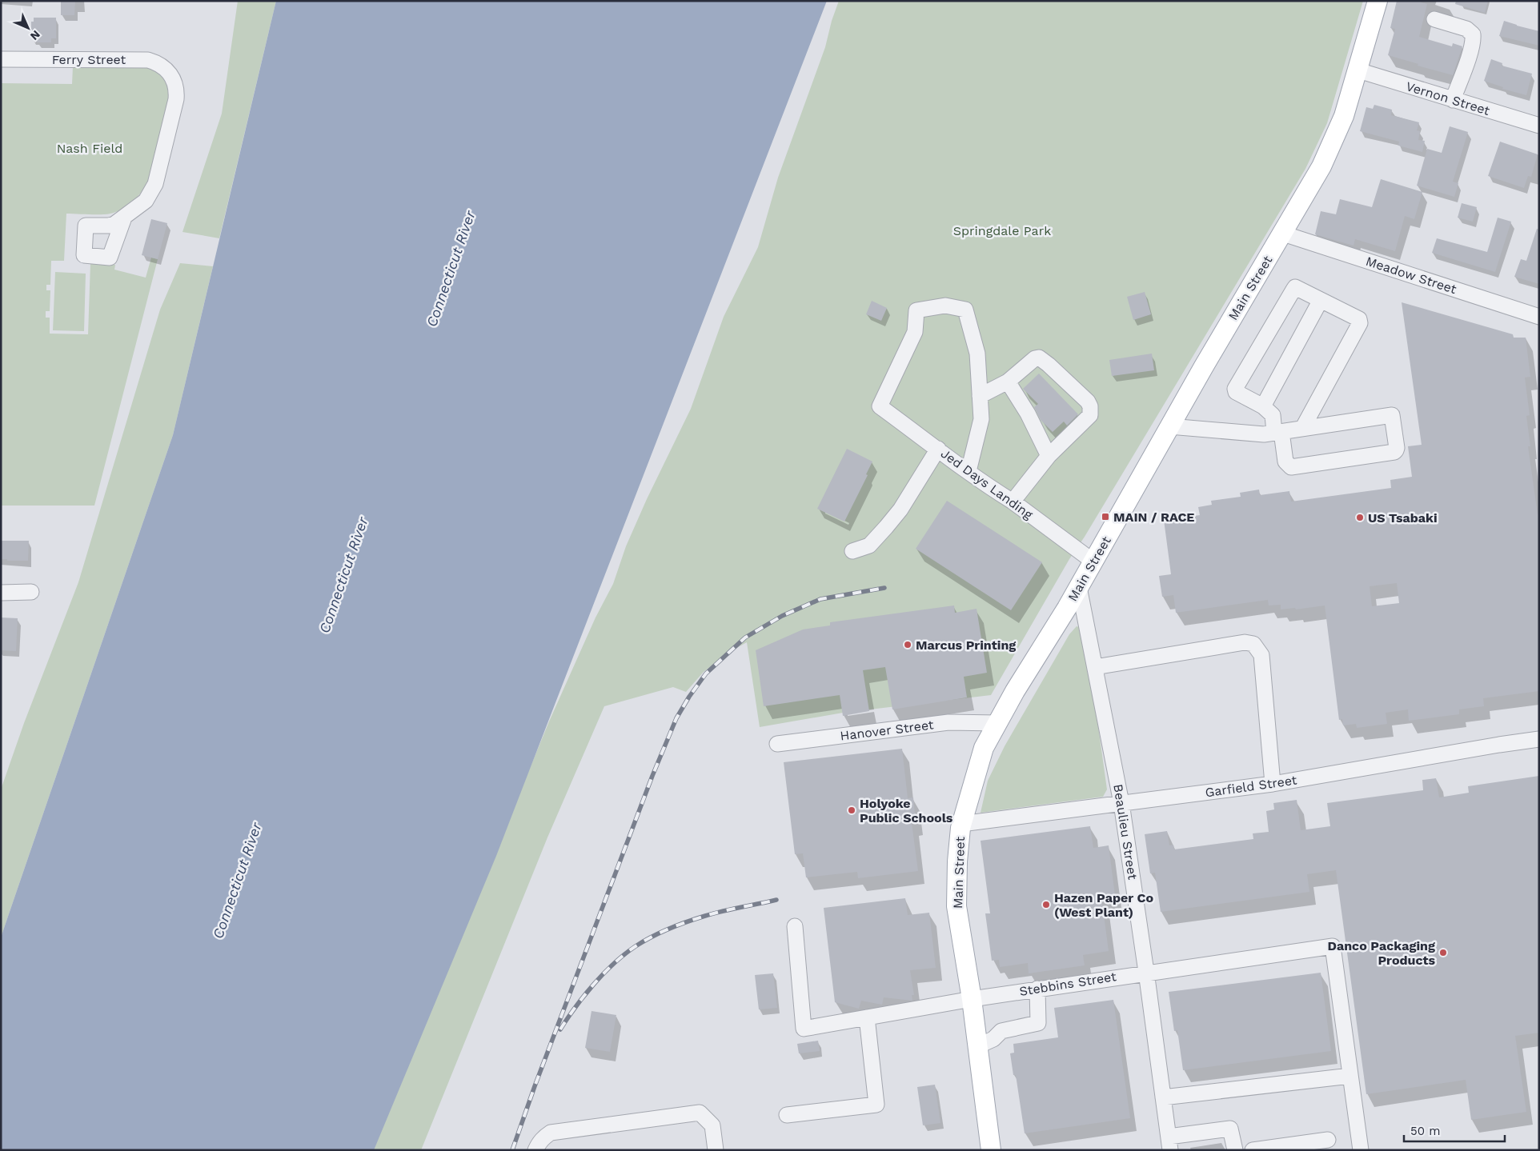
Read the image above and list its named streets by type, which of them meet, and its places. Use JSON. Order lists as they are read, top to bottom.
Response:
{
  "streets": {
    "main road": ["Main Street"],
    "street": [
      "Ferry Street",
      "Vernon Street",
      "Meadow Street",
      "Jed Days Landing",
      "Hanover Street",
      "Garfield Street",
      "Beaulieu Street",
      "Stebbins Street"
    ]
  },
  "crossings": [
    ["Vernon Street", "Main Street"],
    ["Meadow Street", "Main Street"],
    ["Main Street", "Jed Days Landing"],
    ["Main Street", "Hanover Street"],
    ["Main Street", "Garfield Street"],
    ["Main Street", "Beaulieu Street"],
    ["Main Street", "Stebbins Street"],
    ["Garfield Street", "Beaulieu Street"],
    ["Beaulieu Street", "Stebbins Street"]
  ],
  "water": ["Connecticut River"],
  "parks": ["Nash Field", "Springdale Park"],
  "places": {
    "transit": ["MAIN / RACE"],
    "other": [
      "US Tsabaki",
      "Marcus Printing",
      "Holyoke Public Schools",
      "Hazen Paper Co (West Plant)",
      "Danco Packaging Products"
    ]
  },
  "scale_bar": "50 m",
  "north": "bottom right"
}
